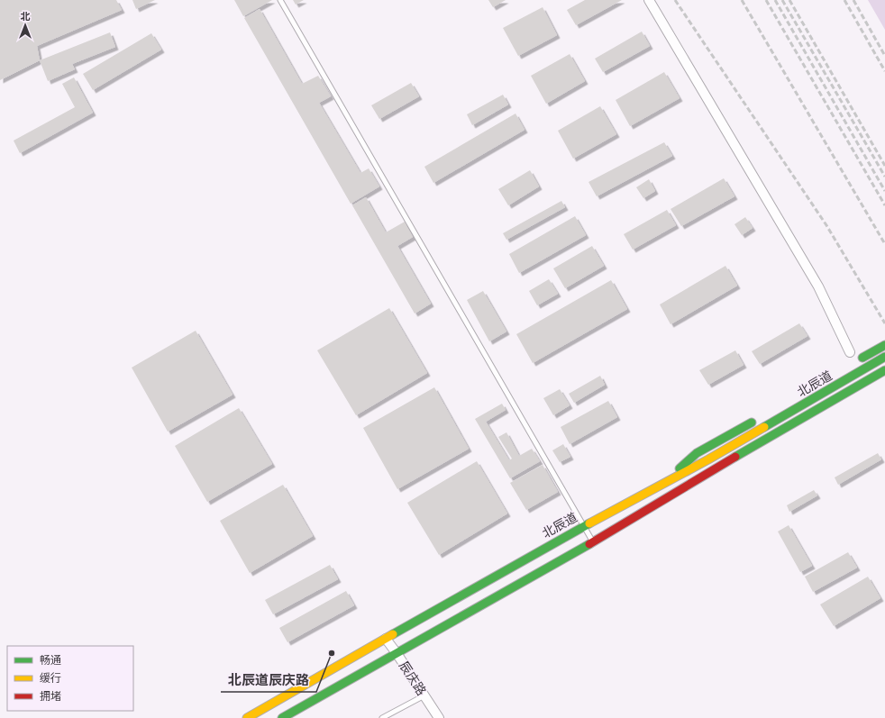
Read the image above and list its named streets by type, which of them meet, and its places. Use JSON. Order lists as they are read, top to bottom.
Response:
{
  "streets": {
    "main road": ["北辰道"],
    "street": ["辰庆路"]
  },
  "crossings": [
    ["北辰道", "辰庆路"]
  ],
  "places": ["北辰道辰庆路"],
  "legend": ["畅通", "缓行", "拥堵"],
  "north": "top"
}
